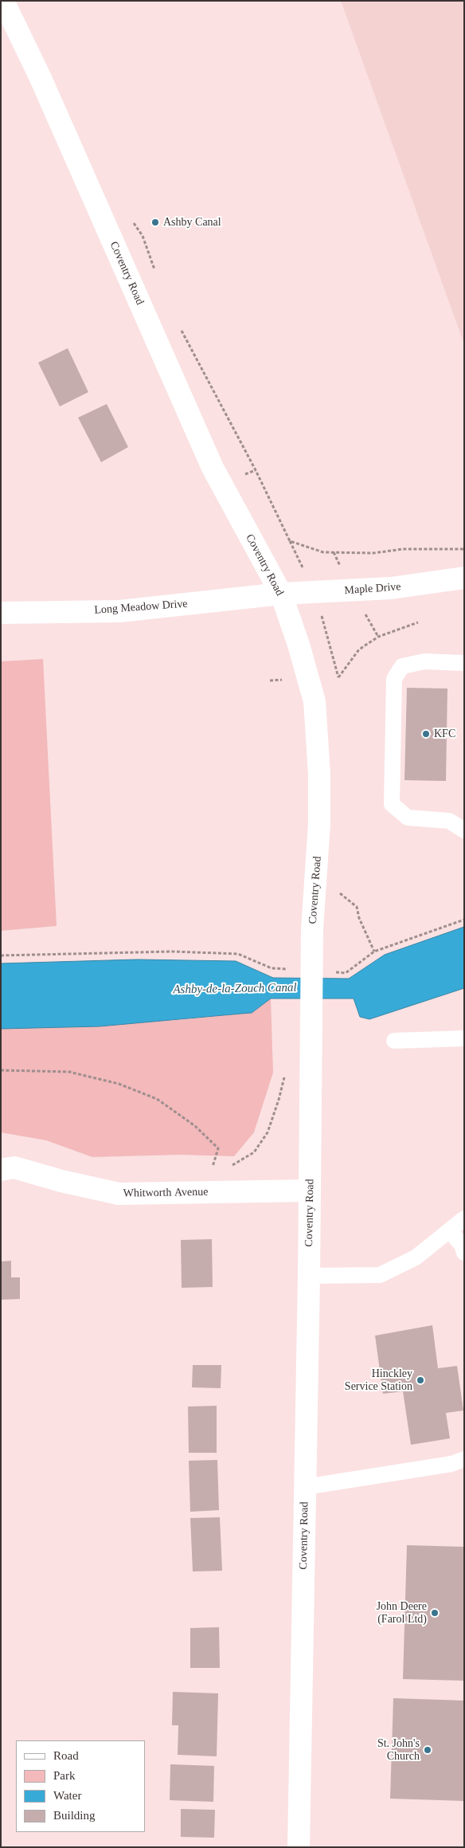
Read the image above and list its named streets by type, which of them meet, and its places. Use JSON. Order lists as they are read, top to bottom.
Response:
{
  "streets": {
    "main road": [
      "Coventry Road",
      "Maple Drive",
      "Long Meadow Drive",
      "Whitworth Avenue"
    ]
  },
  "crossings": [
    ["Coventry Road", "Maple Drive"],
    ["Coventry Road", "Long Meadow Drive"],
    ["Coventry Road", "Whitworth Avenue"],
    ["Maple Drive", "Long Meadow Drive"]
  ],
  "water": ["Ashby-de-la-Zouch Canal"],
  "places": [
    "Ashby Canal",
    "KFC",
    "Hinckley Service Station",
    "John Deere (Farol Ltd)",
    "St. John's Church"
  ],
  "legend": [
    "Road",
    "Park",
    "Water",
    "Building"
  ]
}
